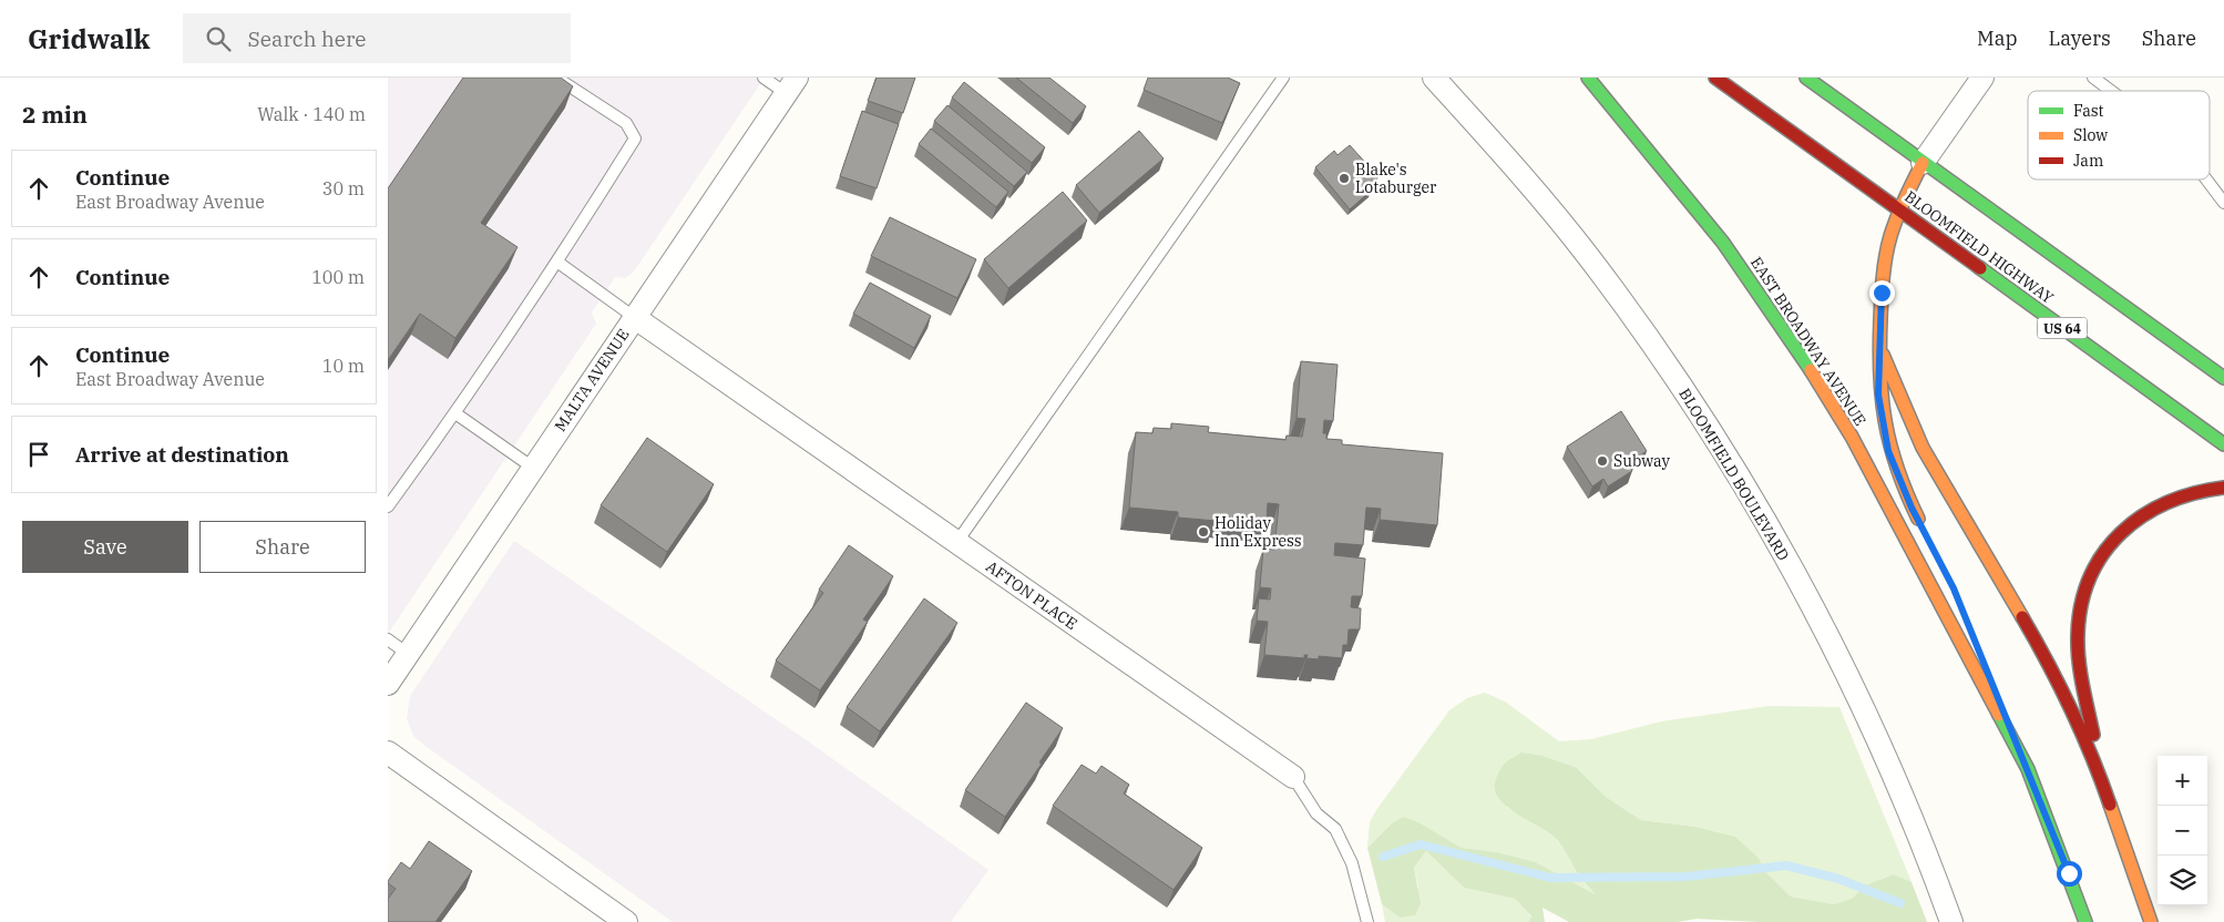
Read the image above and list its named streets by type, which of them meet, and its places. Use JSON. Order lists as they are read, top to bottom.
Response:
{
  "streets": {
    "main road": ["BLOOMFIELD HIGHWAY", "US 64", "EAST BROADWAY AVENUE"],
    "street": ["MALTA AVENUE", "BLOOMFIELD BOULEVARD", "AFTON PLACE"]
  },
  "crossings": [
    ["MALTA AVENUE", "AFTON PLACE"]
  ],
  "places": ["Blake's Lotaburger", "Subway", "Holiday Inn Express"],
  "legend": ["Fast", "Slow", "Jam"],
  "page": {
    "header": "Gridwalk",
    "search": "Search here",
    "nav": ["Map", "Layers", "Share"],
    "heading": ["2 min", "Walk · 140 m"],
    "list": [
      ["Continue", "East Broadway Avenue", "30 m"],
      ["Continue", "100 m"],
      ["Continue", "East Broadway Avenue", "10 m"],
      "Arrive at destination"
    ],
    "buttons": ["Save", "Share"],
    "map_buttons": ["+", "−"]
  }
}
